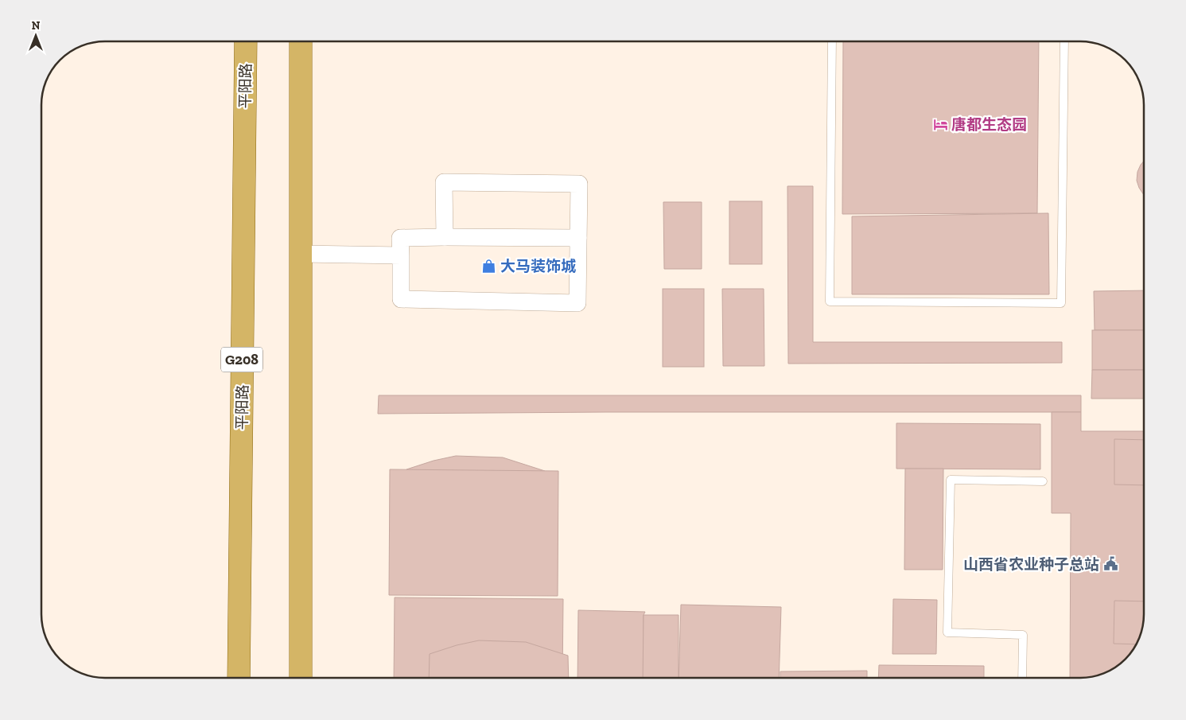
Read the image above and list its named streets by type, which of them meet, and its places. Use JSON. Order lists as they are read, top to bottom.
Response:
{
  "streets": {
    "main road": ["平阳路", "G208"]
  },
  "places": {
    "hotel": ["唐都生态园"],
    "shop": ["大马装饰城"],
    "public building": ["山西省农业种子总站"]
  },
  "north": "top"
}
